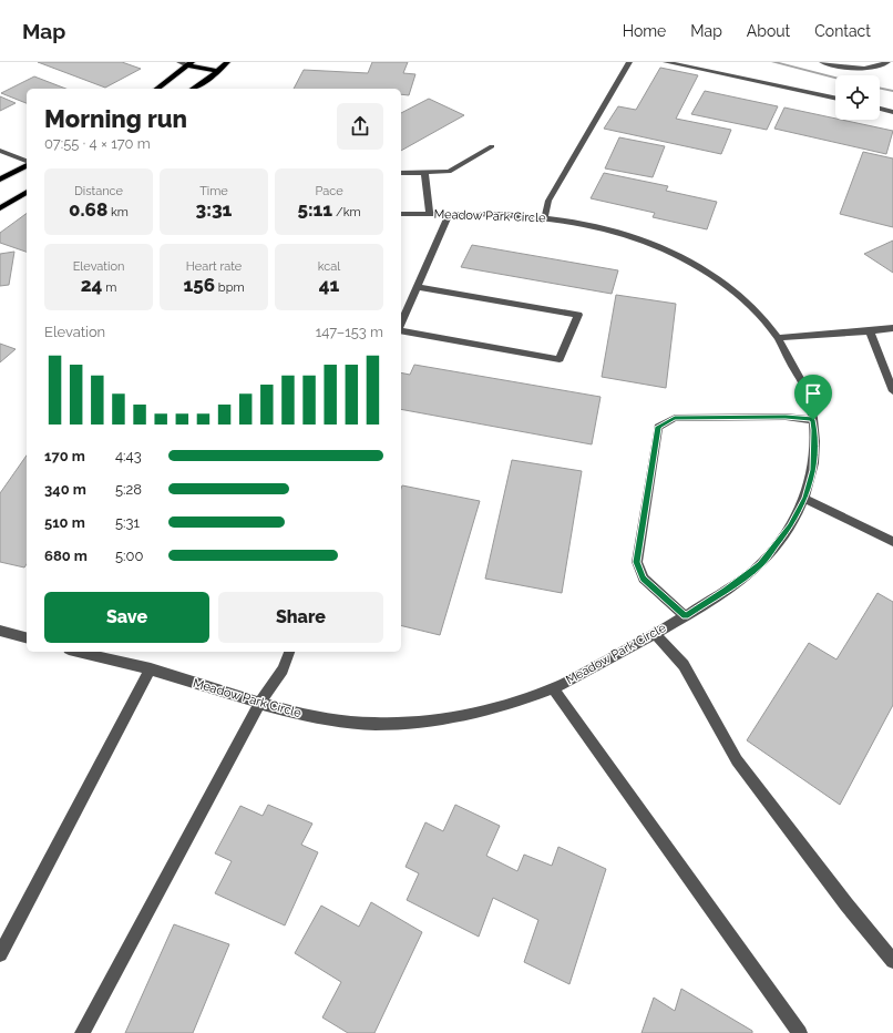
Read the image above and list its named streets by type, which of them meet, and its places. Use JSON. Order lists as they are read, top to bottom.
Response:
{
  "streets": {
    "street": ["Meadow Park Circle"]
  },
  "page": {
    "header": "Map",
    "nav": [
      "Home",
      "Map",
      "About",
      "Contact"
    ],
    "heading": ["Morning run", "07:55 · 4 × 170 m"],
    "stats": [
      ["Distance", "0.68 km"],
      ["Time", "3:31"],
      ["Pace", "5:11 /km"],
      ["Elevation", "24 m"],
      ["Heart rate", "156 bpm"],
      ["kcal", "41"]
    ],
    "chart": ["Elevation", "147–153 m"],
    "list": [
      {
        "name": "170 m",
        "note": "4:43"
      },
      {
        "name": "340 m",
        "note": "5:28"
      },
      {
        "name": "510 m",
        "note": "5:31"
      },
      {
        "name": "680 m",
        "note": "5:00"
      }
    ],
    "buttons": ["Save", "Share"]
  }
}
